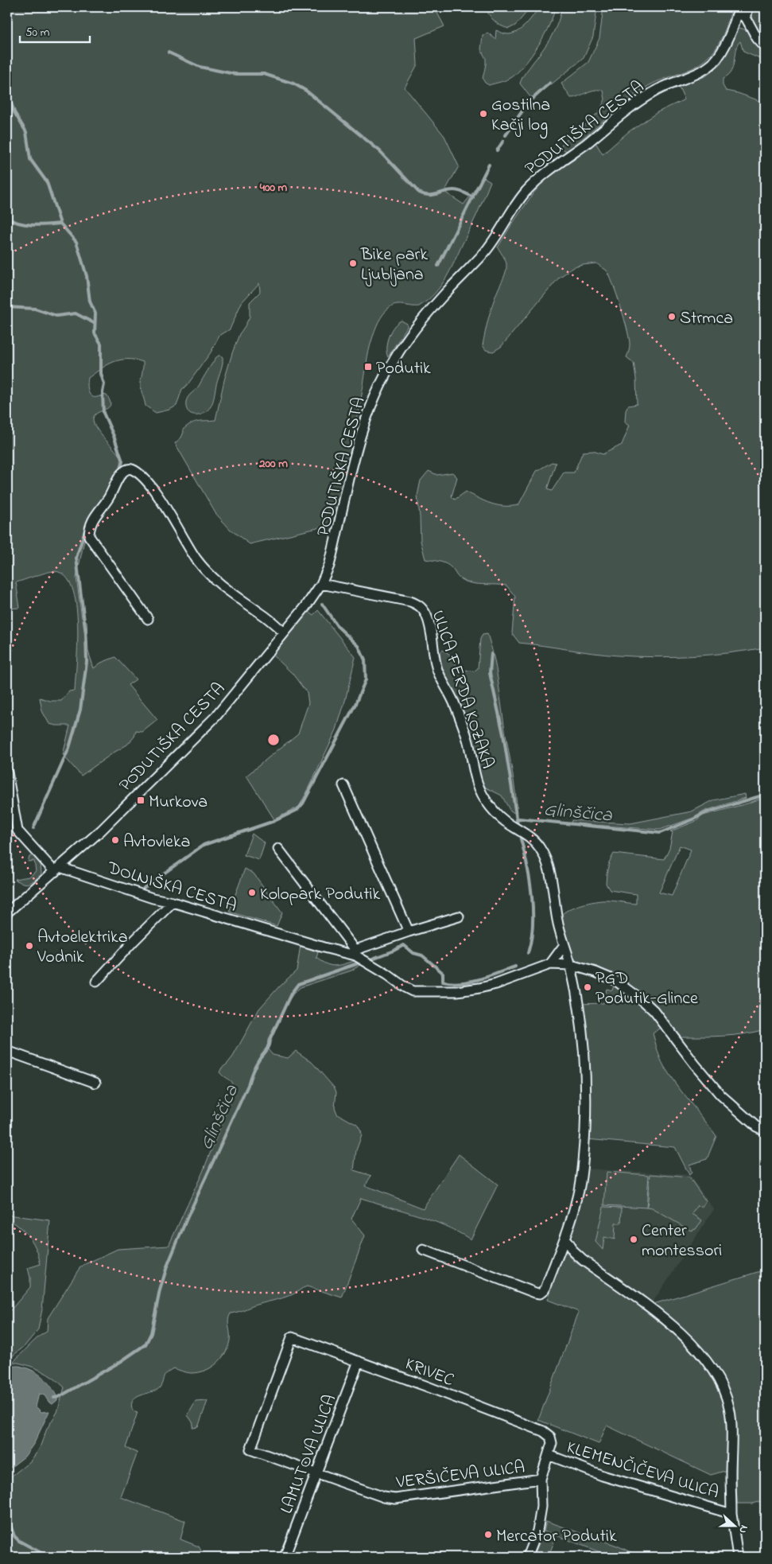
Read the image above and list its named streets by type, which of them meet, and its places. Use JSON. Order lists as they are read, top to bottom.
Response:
{
  "streets": {
    "street": [
      "PODUTIŠKA CESTA",
      "ULICA FERDA KOZAKA",
      "DOLNIŠKA CESTA",
      "KRIVEC",
      "LAMUTOVA ULICA",
      "KLEMENČIČEVA ULICA",
      "VERŠIČEVA ULICA"
    ]
  },
  "crossings": [
    ["PODUTIŠKA CESTA", "ULICA FERDA KOZAKA"],
    ["PODUTIŠKA CESTA", "DOLNIŠKA CESTA"],
    ["KRIVEC", "LAMUTOVA ULICA"],
    ["KRIVEC", "KLEMENČIČEVA ULICA"],
    ["KRIVEC", "VERŠIČEVA ULICA"],
    ["LAMUTOVA ULICA", "VERŠIČEVA ULICA"]
  ],
  "water": ["Glinščica"],
  "places": {
    "other": [
      "Gostilna Kačji log",
      "Bike park Ljubljana",
      "Strmca",
      "Avtovleka",
      "Kolopark Podutik",
      "Avtoelektrika Vodnik",
      "PGD Podutik-Glince",
      "Center montessori",
      "Mercator Podutik"
    ],
    "transit": ["Podutik", "Murkova"]
  },
  "scale_bar": "50 m",
  "north": "right",
  "rings": ["400 m", "200 m"]
}
